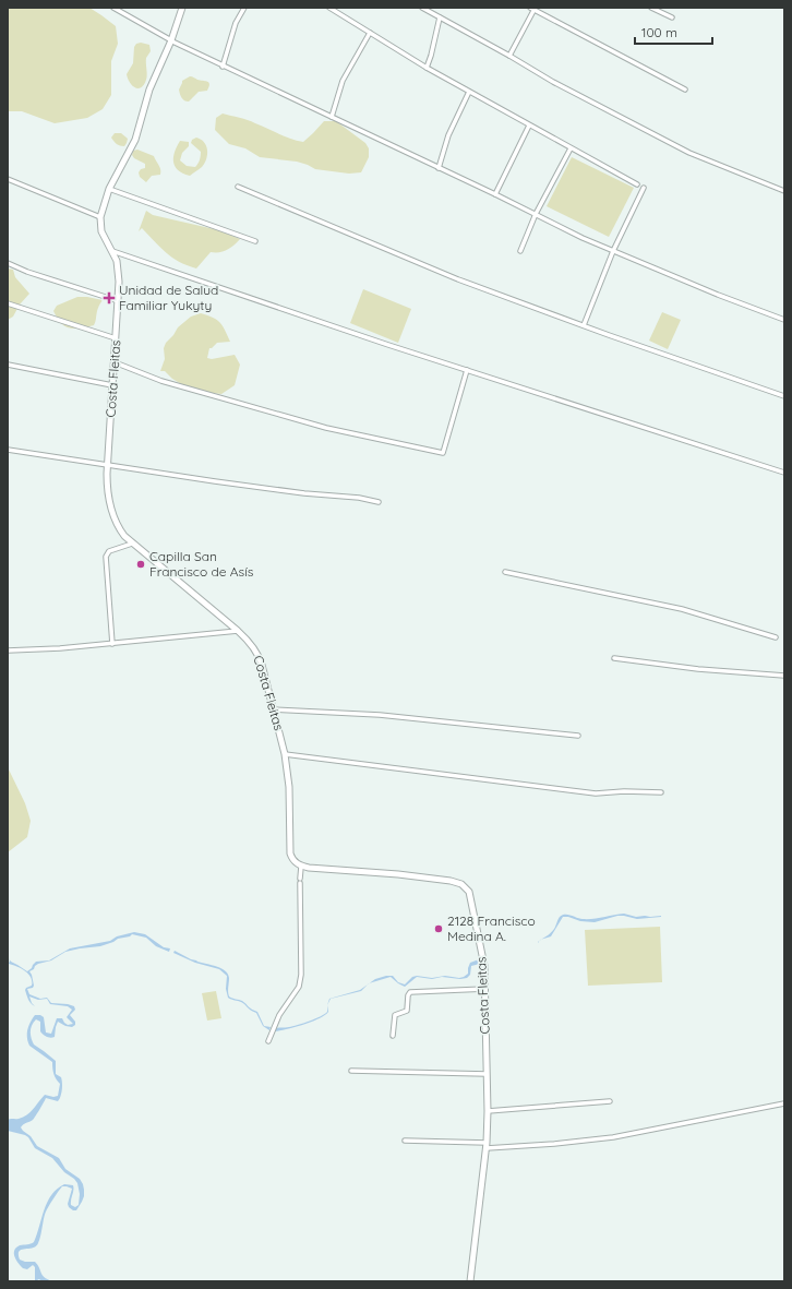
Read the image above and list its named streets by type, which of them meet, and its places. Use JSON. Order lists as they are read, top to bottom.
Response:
{
  "streets": {
    "main road": ["Costa Fleitas"]
  },
  "places": {
    "health": ["Unidad de Salud Familiar Yukyty"],
    "other": ["Capilla San Francisco de Asís", "2128 Francisco Medina A."]
  },
  "scale_bar": "100 m"
}
